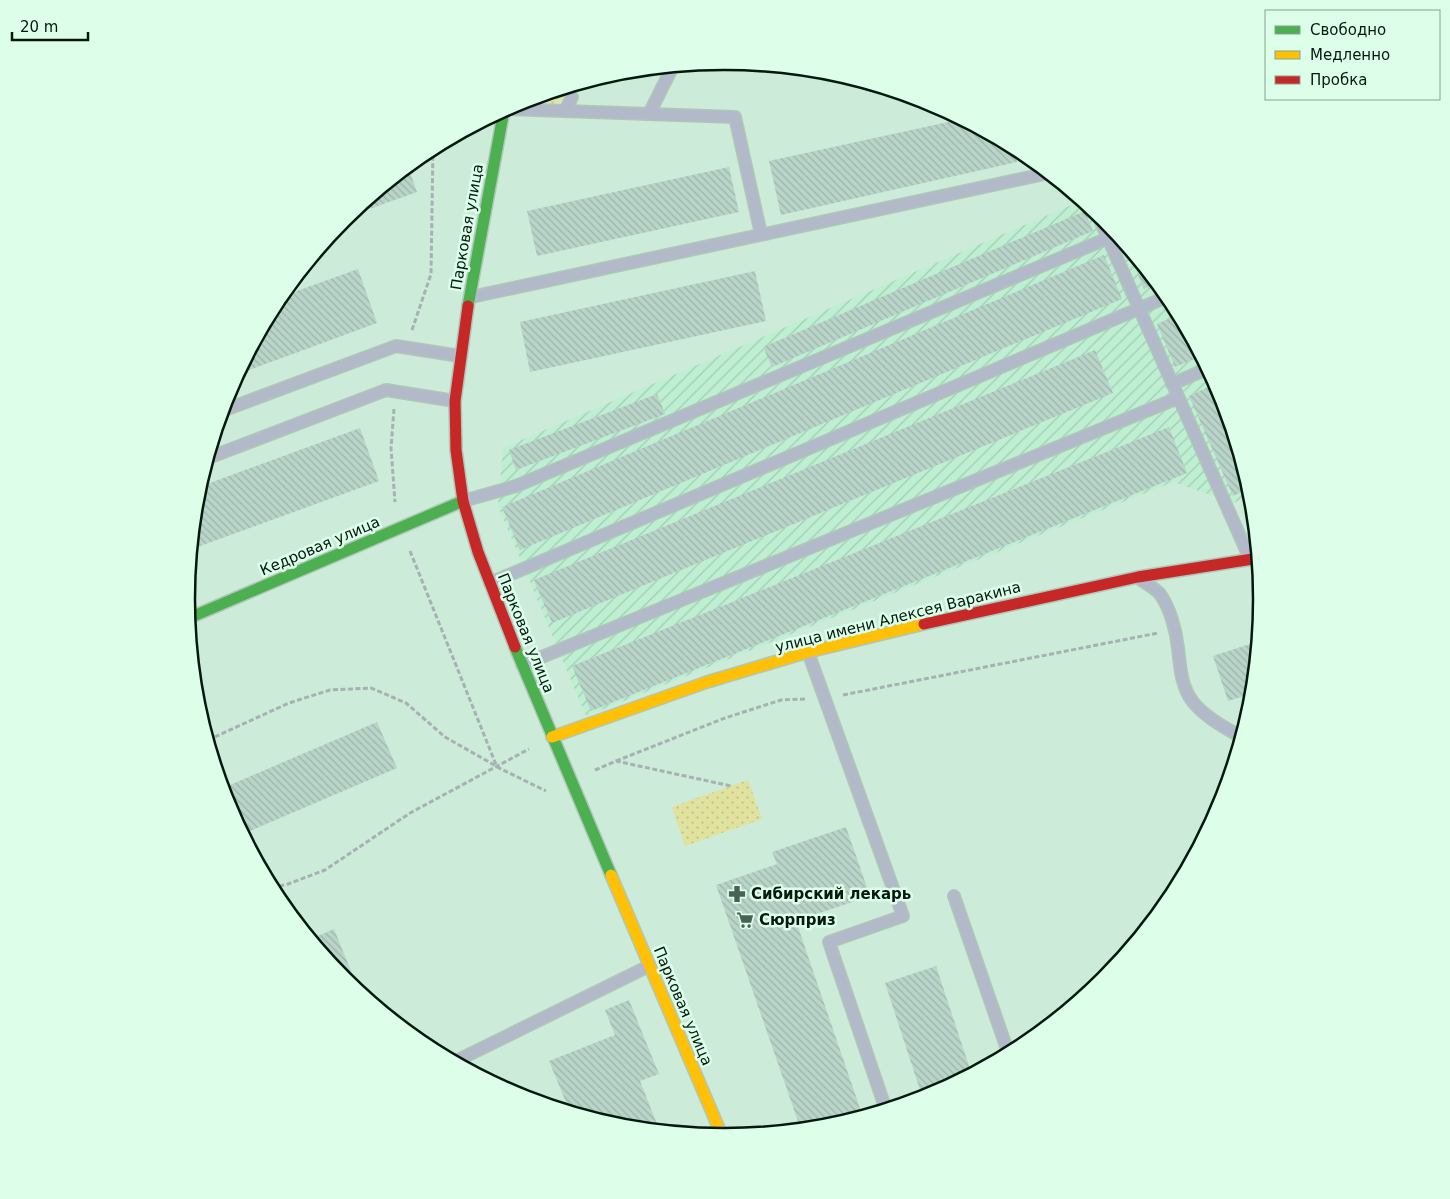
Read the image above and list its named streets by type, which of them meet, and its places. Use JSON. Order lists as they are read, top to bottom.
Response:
{
  "streets": {
    "street": ["Парковая улица", "Кедровая улица", "улица имени Алексея Варакина"]
  },
  "crossings": [
    ["Парковая улица", "Кедровая улица"],
    ["Парковая улица", "улица имени Алексея Варакина"]
  ],
  "places": {
    "pharmacy": ["Сибирский лекарь"],
    "supermarket": ["Сюрприз"]
  },
  "legend": ["Свободно", "Медленно", "Пробка"],
  "scale_bar": "20 m"
}
